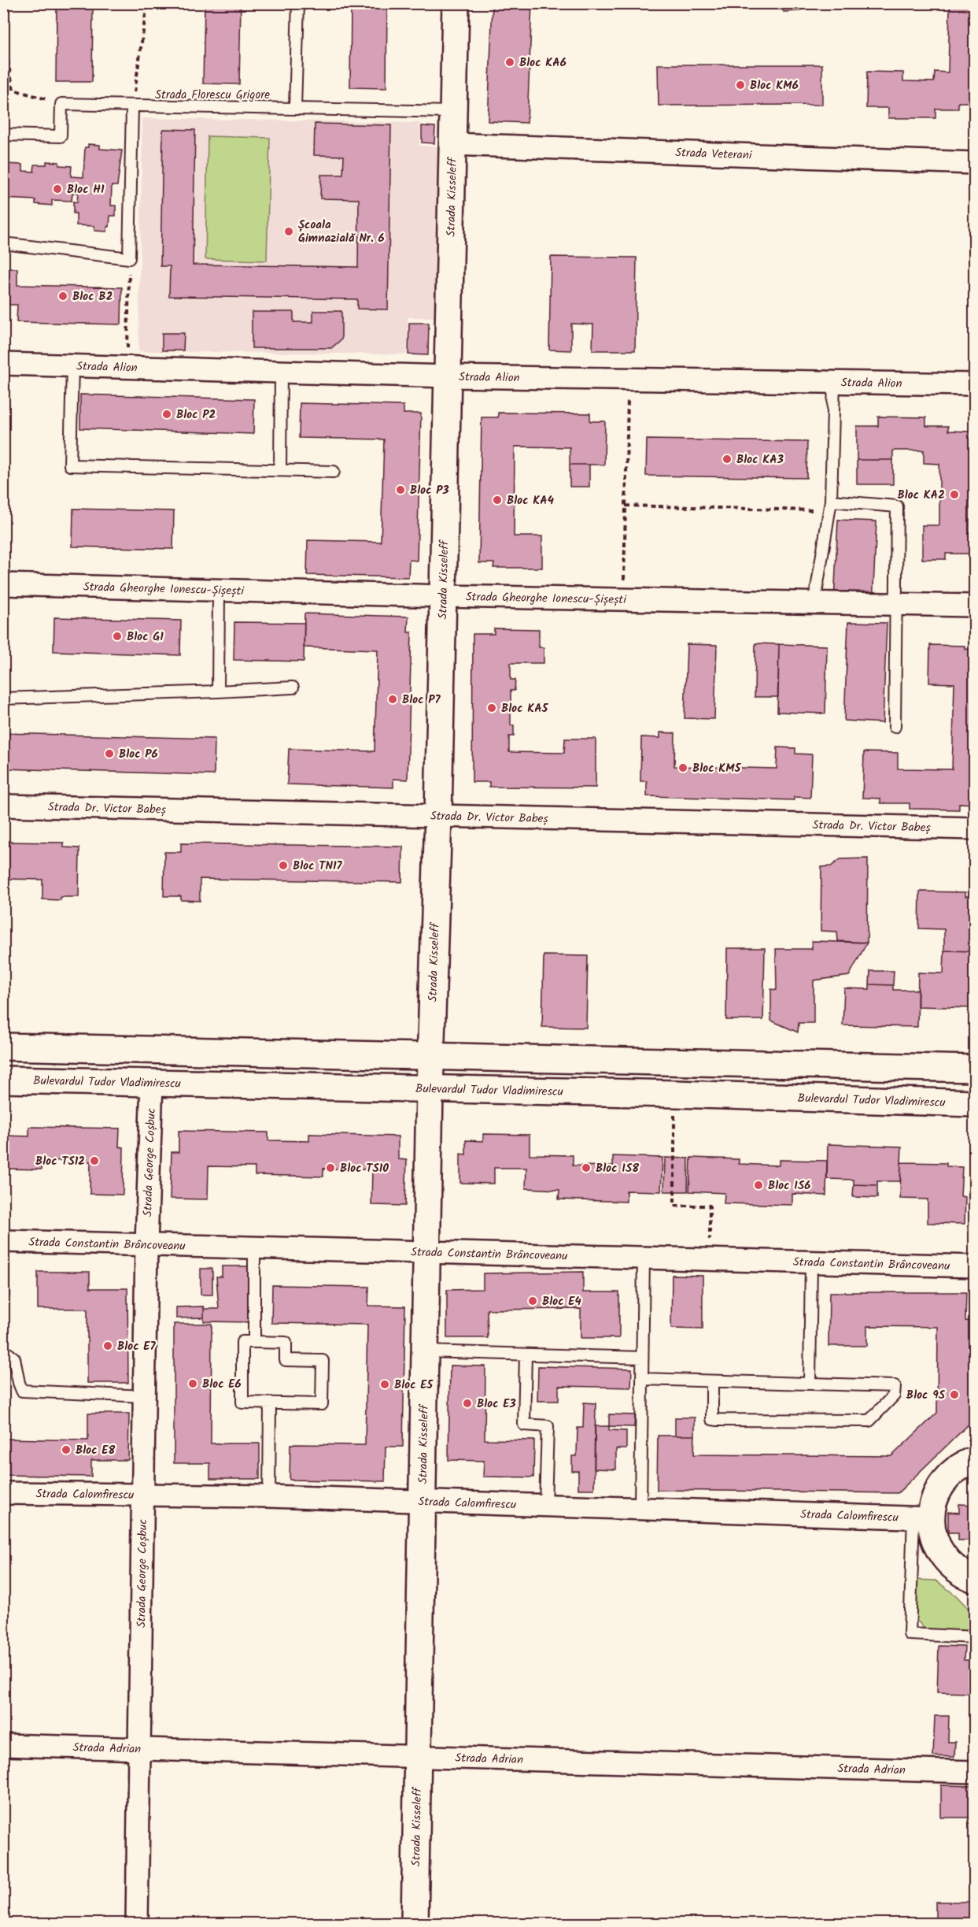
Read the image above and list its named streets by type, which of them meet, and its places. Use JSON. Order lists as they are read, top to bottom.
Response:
{
  "streets": {
    "street": [
      "Strada Veterani",
      "Strada Kisseleff",
      "Strada Alion",
      "Strada Gheorghe Ionescu-Șișești",
      "Strada Dr. Victor Babeș",
      "Bulevardul Tudor Vladimirescu",
      "Strada George Coșbuc",
      "Strada Constantin Brâncoveanu",
      "Strada Calomfirescu",
      "Strada Adrian"
    ],
    "lane": ["Strada Florescu Grigore"]
  },
  "crossings": [
    ["Strada Florescu Grigore", "Strada Kisseleff"],
    ["Strada Veterani", "Strada Kisseleff"],
    ["Strada Kisseleff", "Strada Alion"],
    ["Strada Kisseleff", "Strada Gheorghe Ionescu-Șișești"],
    ["Strada Kisseleff", "Strada Dr. Victor Babeș"],
    ["Strada Kisseleff", "Bulevardul Tudor Vladimirescu"],
    ["Strada Kisseleff", "Strada Constantin Brâncoveanu"],
    ["Strada Kisseleff", "Strada Calomfirescu"],
    ["Strada Kisseleff", "Strada Adrian"],
    ["Bulevardul Tudor Vladimirescu", "Strada George Coșbuc"],
    ["Strada George Coșbuc", "Strada Constantin Brâncoveanu"],
    ["Strada George Coșbuc", "Strada Calomfirescu"],
    ["Strada George Coșbuc", "Strada Adrian"]
  ],
  "places": [
    "Bloc KA6",
    "Bloc KM6",
    "Bloc H1",
    "Școala Gimnazială Nr. 6",
    "Bloc B2",
    "Bloc P2",
    "Bloc KA3",
    "Bloc P3",
    "Bloc KA2",
    "Bloc KA4",
    "Bloc G1",
    "Bloc P7",
    "Bloc KA5",
    "Bloc P6",
    "Bloc KM5",
    "Bloc TN17",
    "Bloc TS12",
    "Bloc TS10",
    "Bloc IS8",
    "Bloc IS6",
    "Bloc E4",
    "Bloc E7",
    "Bloc E6",
    "Bloc E5",
    "Bloc 9S",
    "Bloc E3",
    "Bloc E8"
  ]
}
